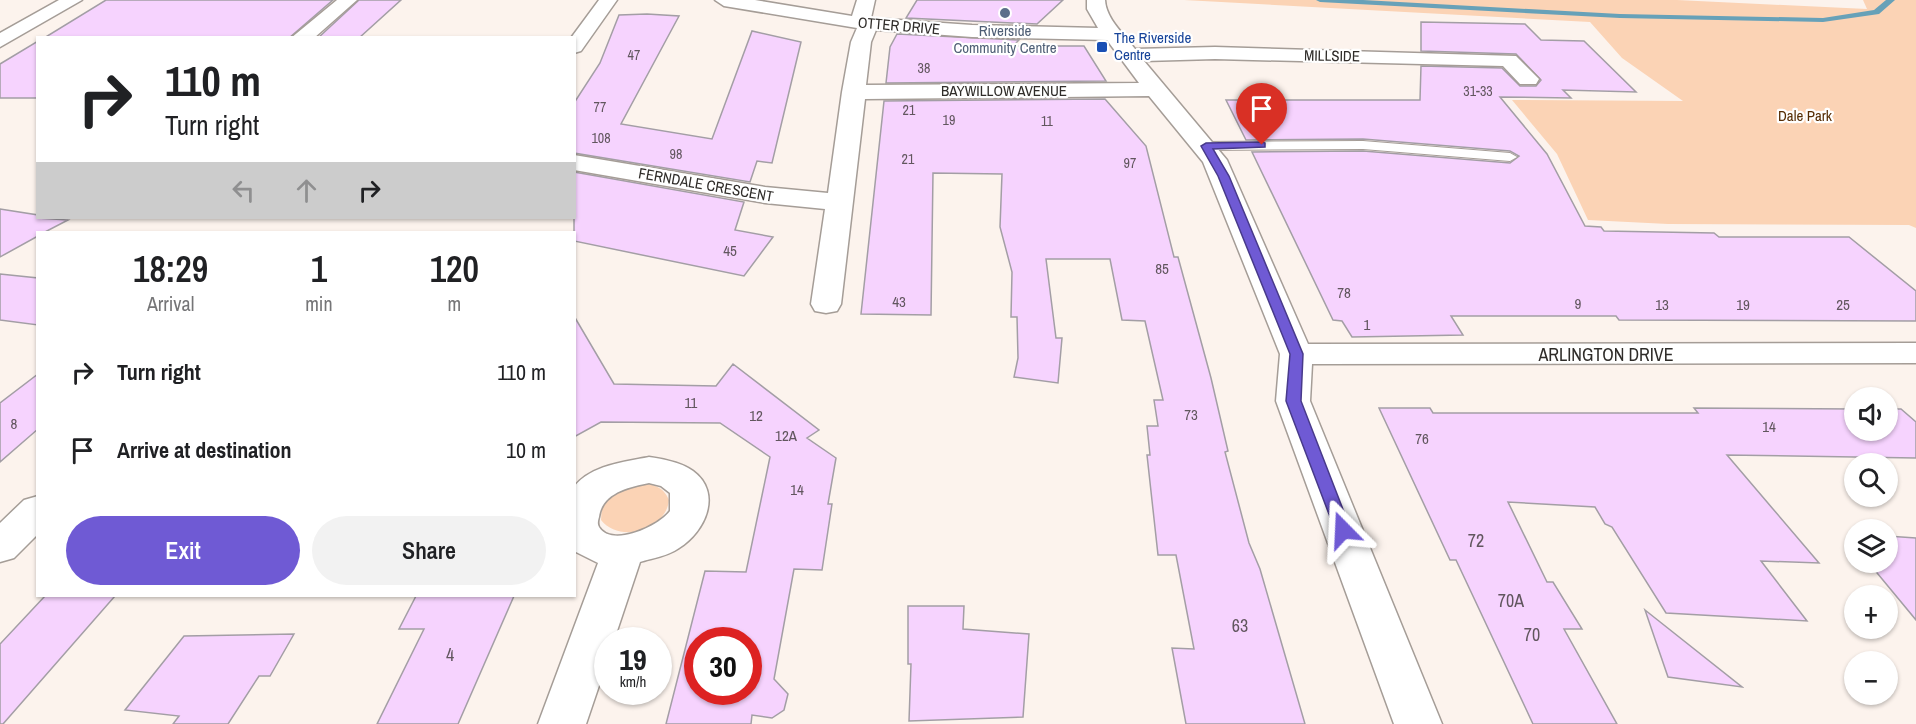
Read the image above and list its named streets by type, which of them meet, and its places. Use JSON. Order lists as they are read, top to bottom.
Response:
{
  "streets": {
    "street": [
      "OTTER DRIVE",
      "MILLSIDE",
      "BAYWILLOW AVENUE",
      "FERNDALE CRESCENT",
      "ARLINGTON DRIVE"
    ]
  },
  "crossings": [
    ["OTTER DRIVE", "MILLSIDE"]
  ],
  "parks": ["Dale Park"],
  "places": {
    "other": ["Riverside Community Centre"],
    "transit": ["The Riverside Centre"]
  },
  "house_numbers": [
    "47",
    "38",
    "31-33",
    "77",
    "21",
    "19",
    "11",
    "108",
    "98",
    "21",
    "97",
    "45",
    "85",
    "78",
    "43",
    "9",
    "13",
    "19",
    "25",
    "1",
    "11",
    "73",
    "12",
    "8",
    "14",
    "12A",
    "76",
    "14",
    "72",
    "70A",
    "63",
    "70",
    "4"
  ],
  "page": {
    "turn": ["110 m", "Turn right"],
    "eta": [
      "18:29",
      "Arrival",
      "1",
      "min",
      "120",
      "m"
    ],
    "list": [
      {
        "name": "Turn right",
        "value": "110 m"
      },
      {
        "name": "Arrive at destination",
        "value": "10 m"
      }
    ],
    "map_buttons": ["+", "−"],
    "buttons": ["Exit", "Share"],
    "speed": "19 km/h",
    "limit": "30"
  }
}
